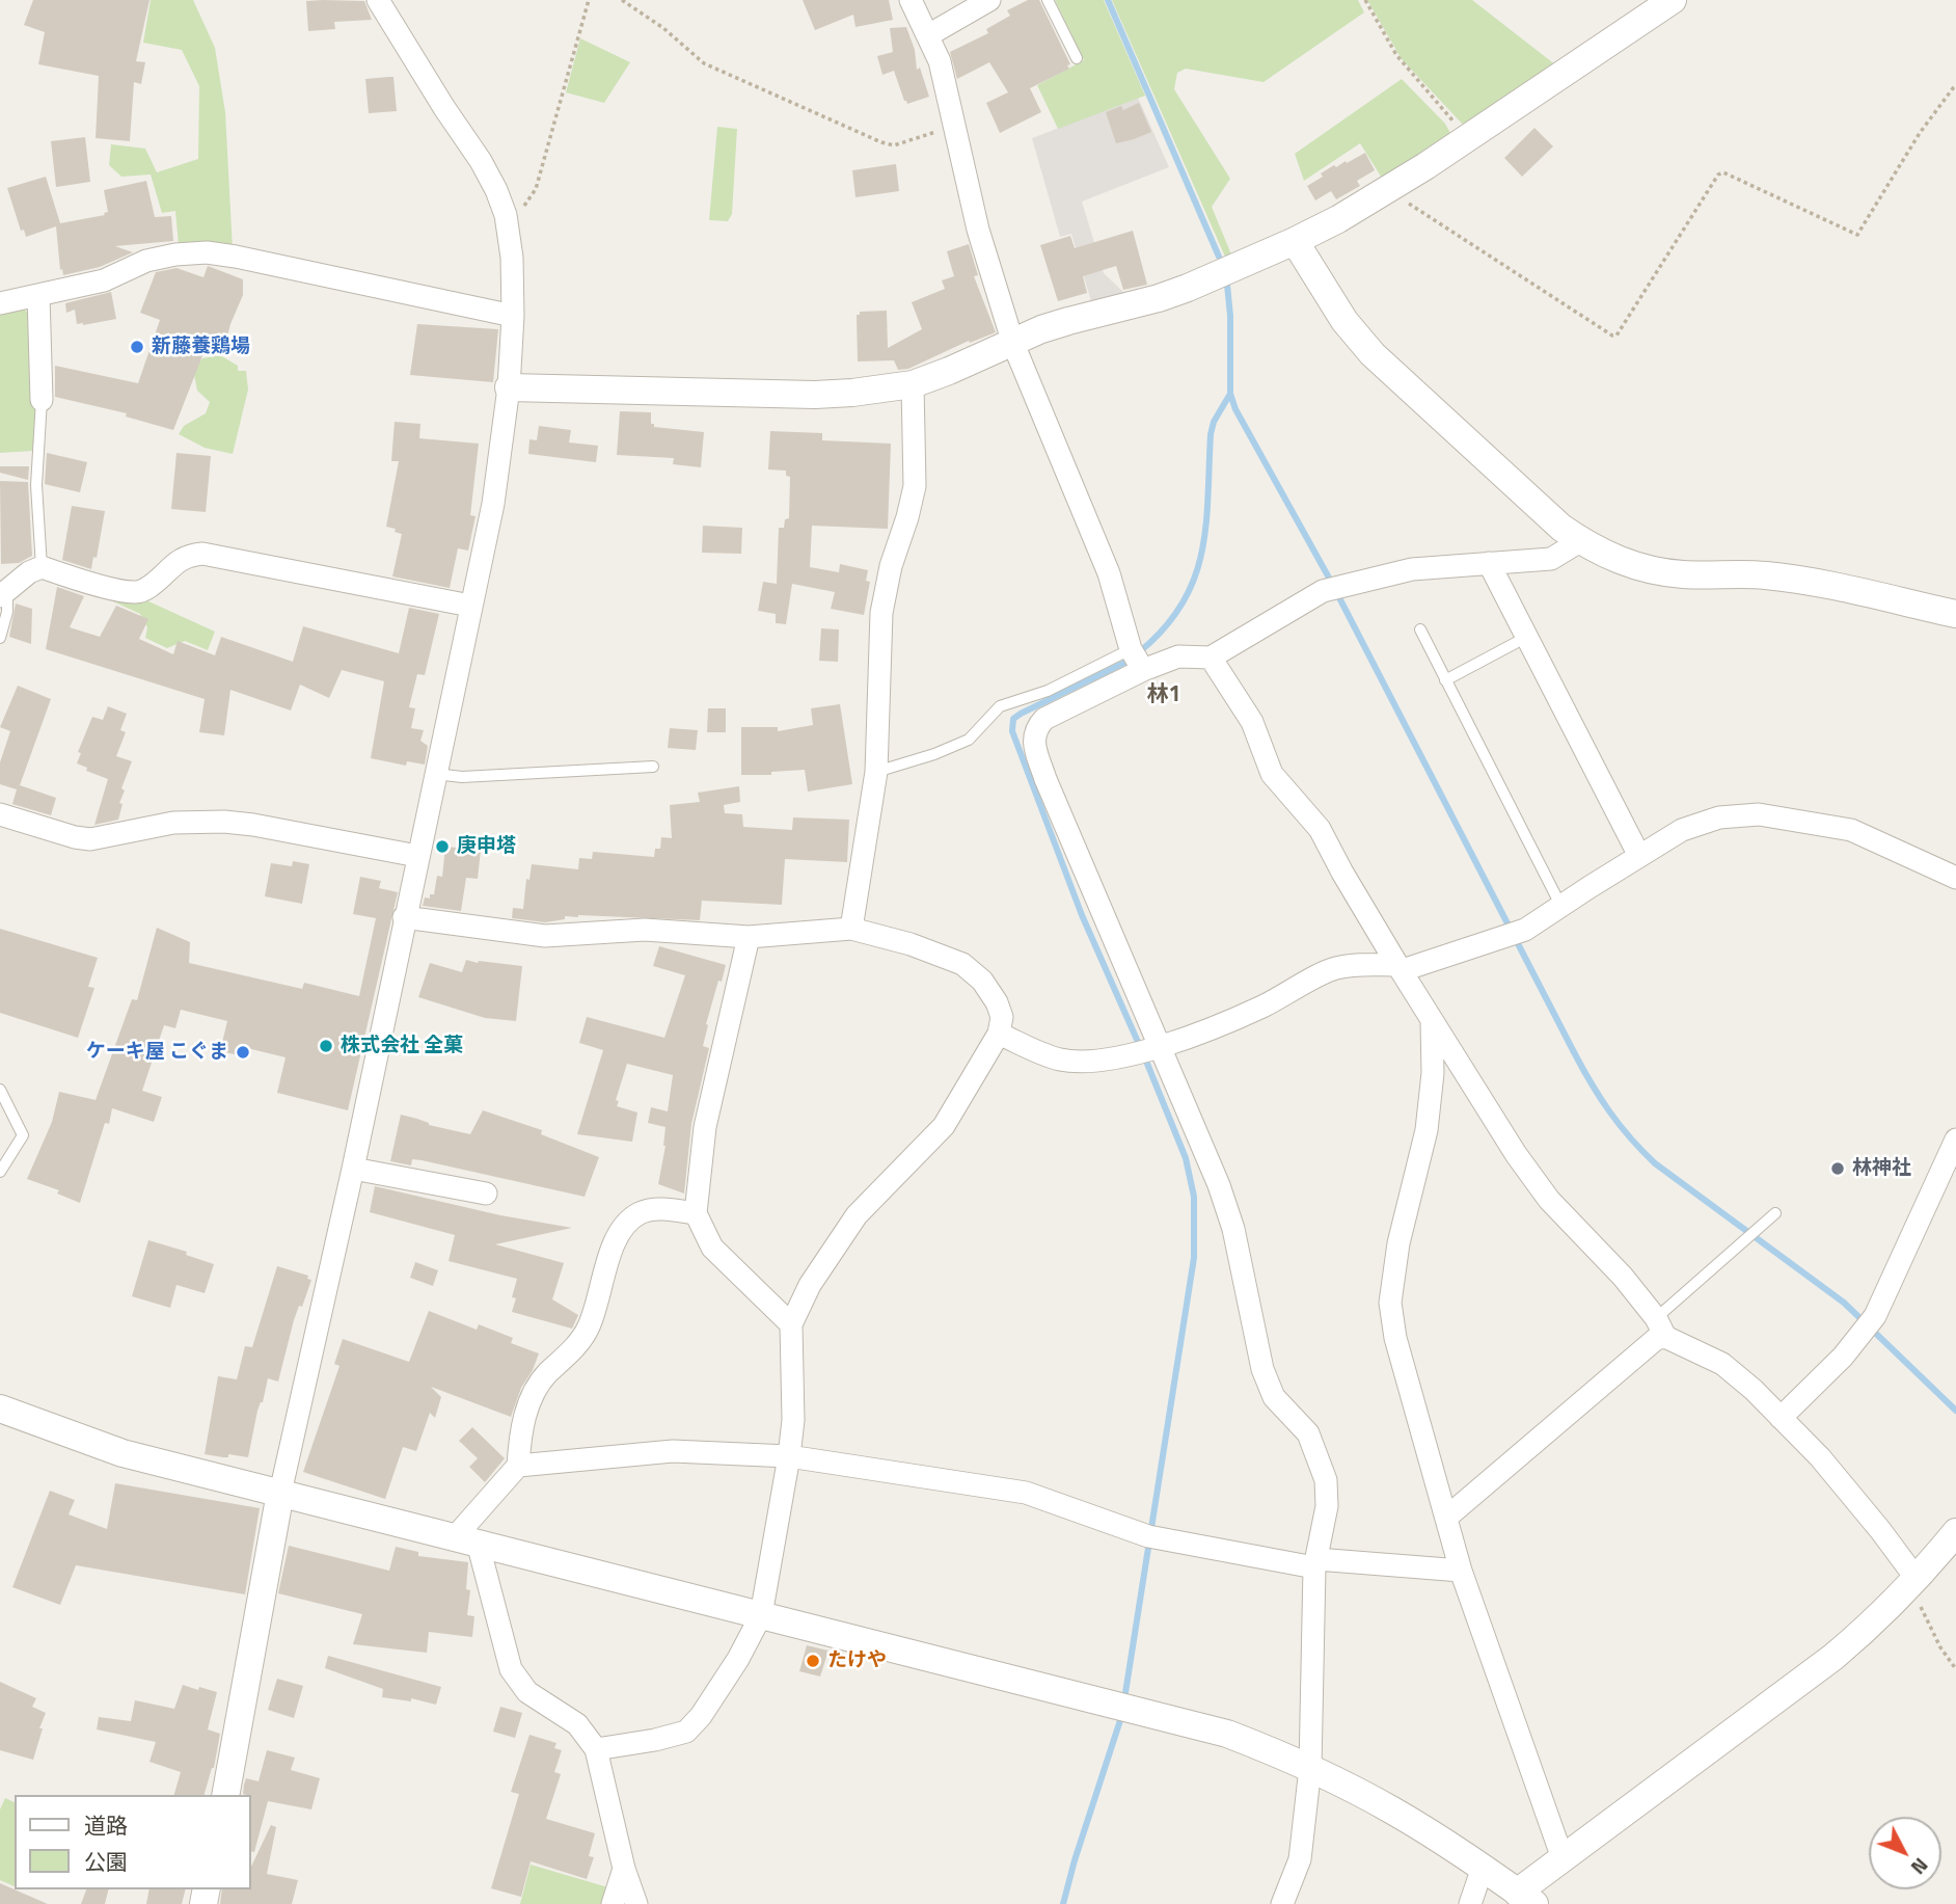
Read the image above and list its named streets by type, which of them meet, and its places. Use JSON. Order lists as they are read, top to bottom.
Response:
{
  "districts": ["林1"],
  "places": [
    "新藤養鶏場",
    "庚申塔",
    "株式会社 全菓",
    "ケーキ屋 こぐま",
    "林神社",
    "たけや"
  ],
  "legend": ["道路", "公園"],
  "north": "bottom right"
}
